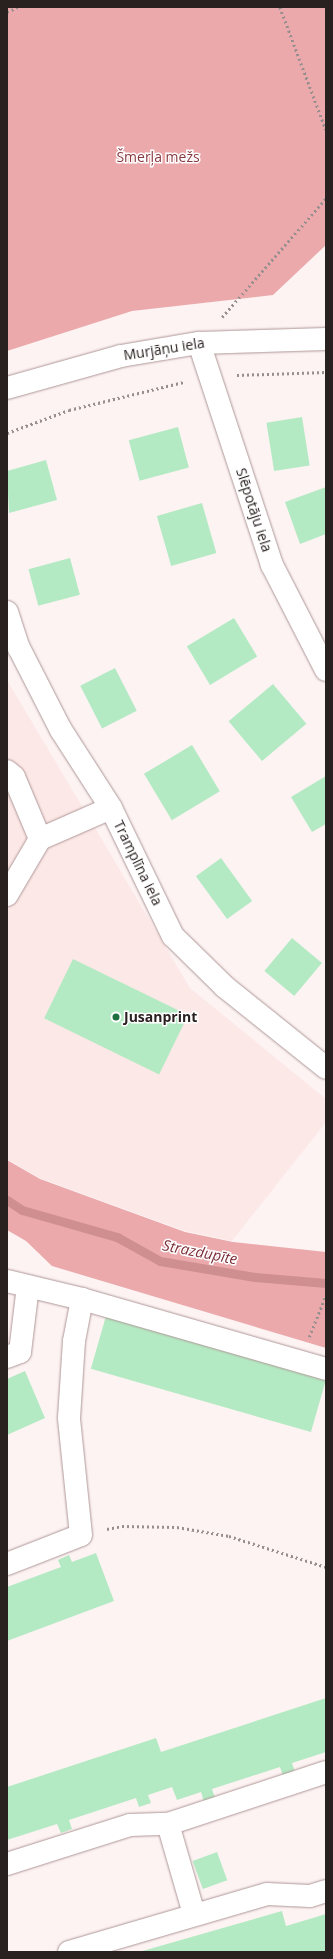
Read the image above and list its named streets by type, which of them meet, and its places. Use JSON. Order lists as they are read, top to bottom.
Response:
{
  "streets": {
    "street": ["Murjāņu iela", "Slēpotāju iela", "Tramplīna iela"]
  },
  "crossings": [
    ["Murjāņu iela", "Slēpotāju iela"]
  ],
  "water": ["Strazdupīte"],
  "parks": ["Šmerļa mežs"],
  "places": ["Jusanprint"]
}
